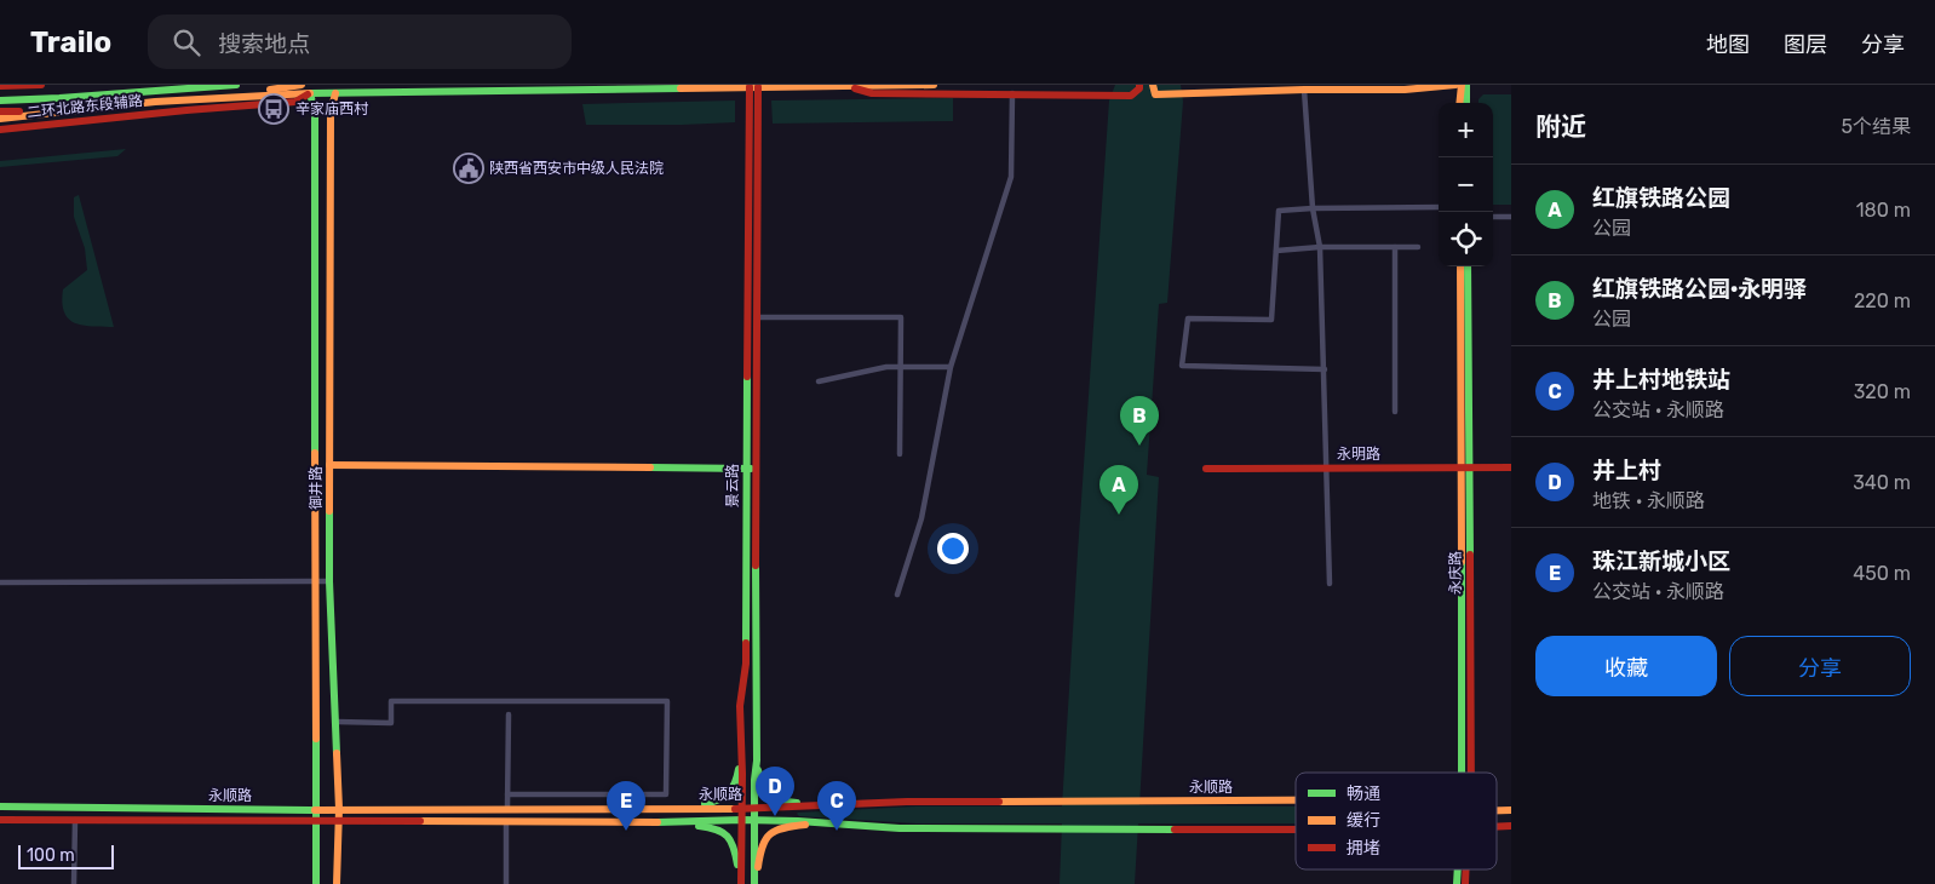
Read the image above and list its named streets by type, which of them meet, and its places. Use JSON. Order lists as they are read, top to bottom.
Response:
{
  "streets": {
    "main road": [
      "二环北路东段辅路",
      "永明路",
      "景云路",
      "御井路",
      "永庆路",
      "永顺路"
    ]
  },
  "crossings": [
    ["二环北路东段辅路", "景云路"],
    ["二环北路东段辅路", "御井路"],
    ["永明路", "永庆路"],
    ["景云路", "永顺路"],
    ["御井路", "永顺路"]
  ],
  "places": {
    "bus stop": ["辛家庙西村"],
    "public building": ["陕西省西安市中级人民法院"]
  },
  "legend": ["畅通", "缓行", "拥堵"],
  "scale_bar": "100 m",
  "page": {
    "header": "Trailo",
    "search": "搜索地点",
    "nav": ["地图", "图层", "分享"],
    "heading": ["附近", "5个结果"],
    "map_buttons": ["+", "−"],
    "list": [
      {
        "mark": "A",
        "name": "红旗铁路公园",
        "note": "公园",
        "value": "180 m"
      },
      {
        "mark": "B",
        "name": "红旗铁路公园·永明驿",
        "note": "公园",
        "value": "220 m"
      },
      {
        "mark": "C",
        "name": "井上村地铁站",
        "note": "公交站 · 永顺路",
        "value": "320 m"
      },
      {
        "mark": "D",
        "name": "井上村",
        "note": "地铁 · 永顺路",
        "value": "340 m"
      },
      {
        "mark": "E",
        "name": "珠江新城小区",
        "note": "公交站 · 永顺路",
        "value": "450 m"
      }
    ],
    "pins": [
      "B",
      "A",
      "D",
      "C",
      "E"
    ],
    "buttons": ["收藏", "分享"],
    "scale": "100 m"
  }
}
